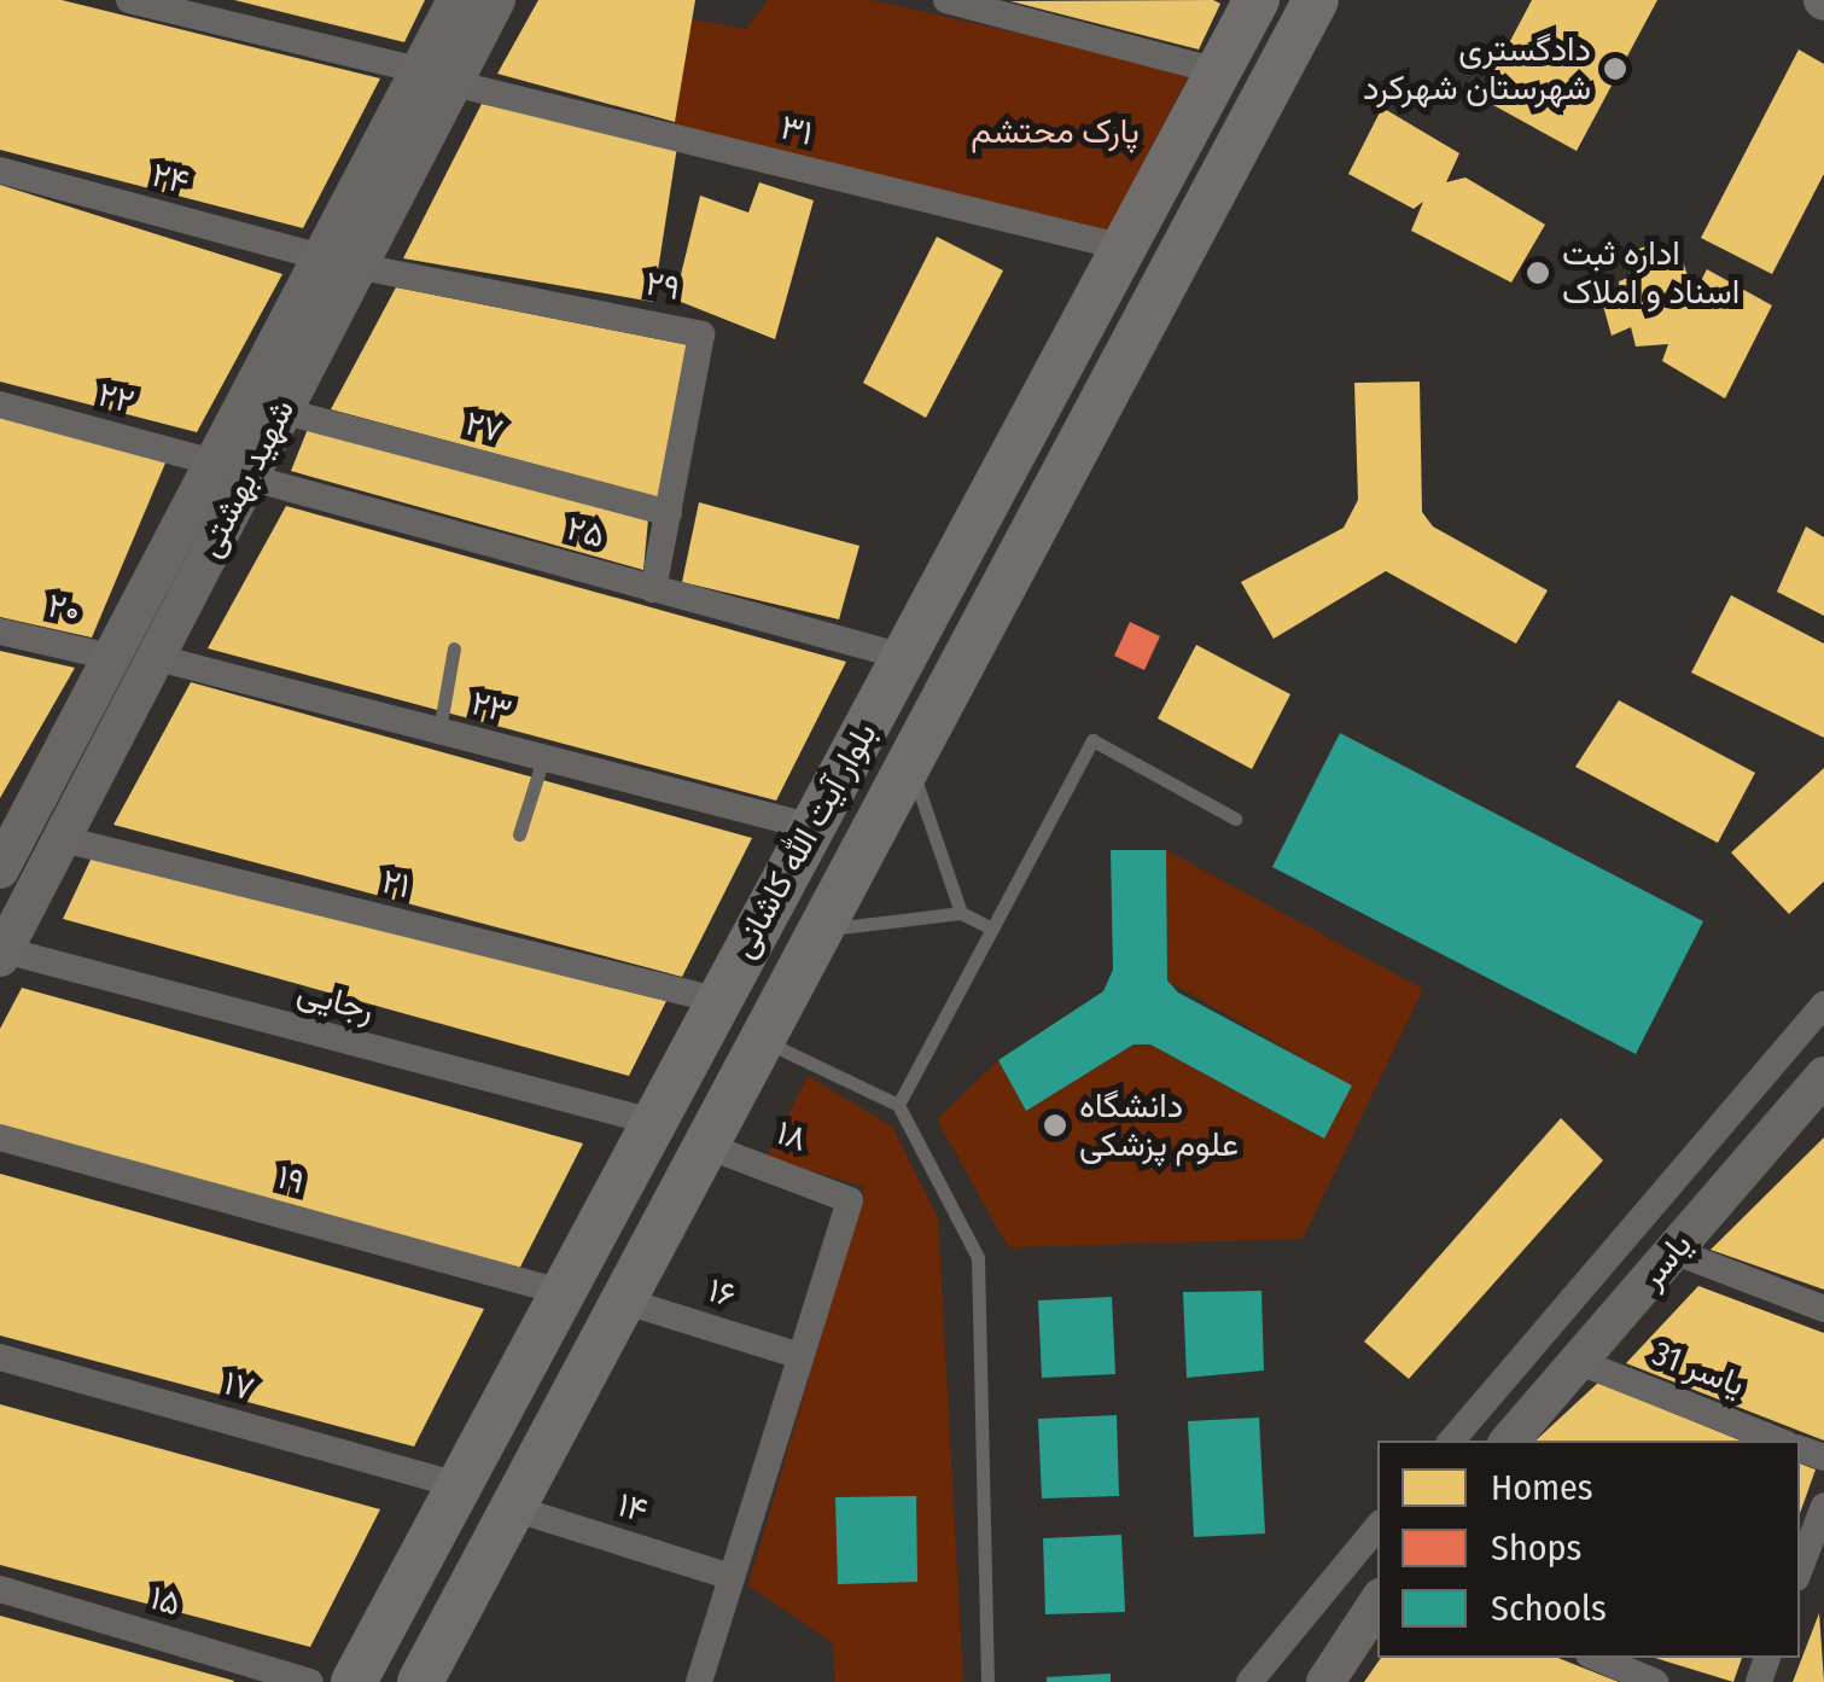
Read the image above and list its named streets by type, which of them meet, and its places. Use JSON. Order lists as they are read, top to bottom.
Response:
{
  "streets": {
    "main road": ["شهید بهشتی", "بلوار آیت الله کاشانی", "یاسر"],
    "street": [
      "۳۱",
      "۲۴",
      "۲۹",
      "۲۲",
      "۲۷",
      "۲۵",
      "۲۰",
      "۲۳",
      "۲۱",
      "رجایی",
      "۱۸",
      "۱۹",
      "۱۶",
      "یاسر 31",
      "۱۷",
      "۱۴",
      "۱۵"
    ]
  },
  "crossings": [
    ["۳۱", "شهید بهشتی"],
    ["۳۱", "بلوار آیت الله کاشانی"],
    ["۲۴", "۲۹"],
    ["۲۴", "شهید بهشتی"],
    ["۲۹", "۲۷"],
    ["۲۹", "شهید بهشتی"],
    ["۲۹", "۲۵"],
    ["۲۲", "شهید بهشتی"],
    ["۲۲", "۲۵"],
    ["۲۷", "شهید بهشتی"],
    ["شهید بهشتی", "۲۵"],
    ["شهید بهشتی", "۲۰"],
    ["شهید بهشتی", "۲۳"],
    ["شهید بهشتی", "۲۱"],
    ["شهید بهشتی", "رجایی"],
    ["۲۵", "بلوار آیت الله کاشانی"],
    ["۲۳", "بلوار آیت الله کاشانی"],
    ["بلوار آیت الله کاشانی", "۲۱"],
    ["بلوار آیت الله کاشانی", "رجایی"],
    ["بلوار آیت الله کاشانی", "۱۸"],
    ["بلوار آیت الله کاشانی", "۱۹"],
    ["بلوار آیت الله کاشانی", "۱۶"],
    ["بلوار آیت الله کاشانی", "۱۷"],
    ["بلوار آیت الله کاشانی", "۱۴"],
    ["۱۸", "۱۶"],
    ["یاسر", "یاسر 31"]
  ],
  "parks": ["پارک محتشم"],
  "places": ["دادگستری شهرستان شهرکرد", "اداره ثبت اسناد و املاک", "دانشگاه علوم پزشکی"],
  "legend": ["Homes", "Shops", "Schools"]
}
